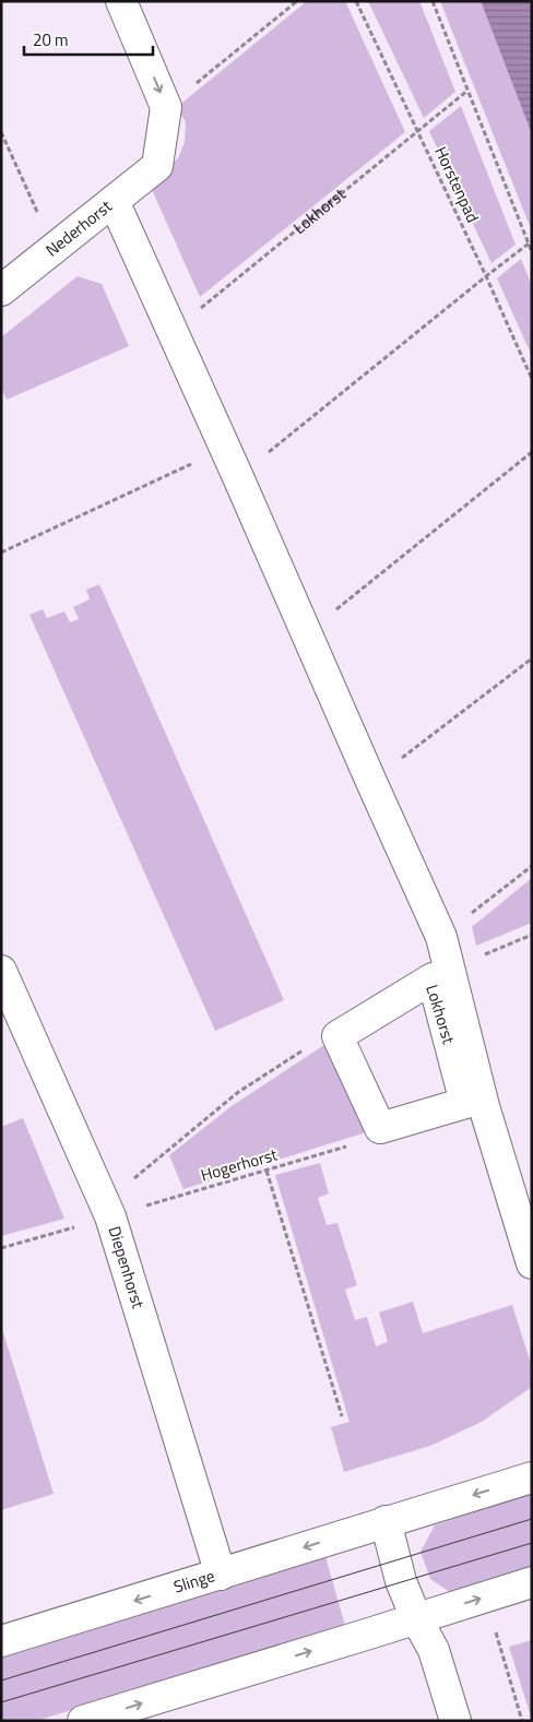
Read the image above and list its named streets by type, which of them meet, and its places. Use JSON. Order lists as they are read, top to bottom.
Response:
{
  "streets": {
    "street": [
      "Lokhorst",
      "Nederhorst",
      "Diepenhorst",
      "Slinge"
    ],
    "path": ["Horstenpad", "Hogerhorst"]
  },
  "crossings": [
    ["Horstenpad", "Lokhorst"],
    ["Lokhorst", "Nederhorst"],
    ["Hogerhorst", "Diepenhorst"],
    ["Diepenhorst", "Slinge"]
  ],
  "scale_bar": "20 m"
}
